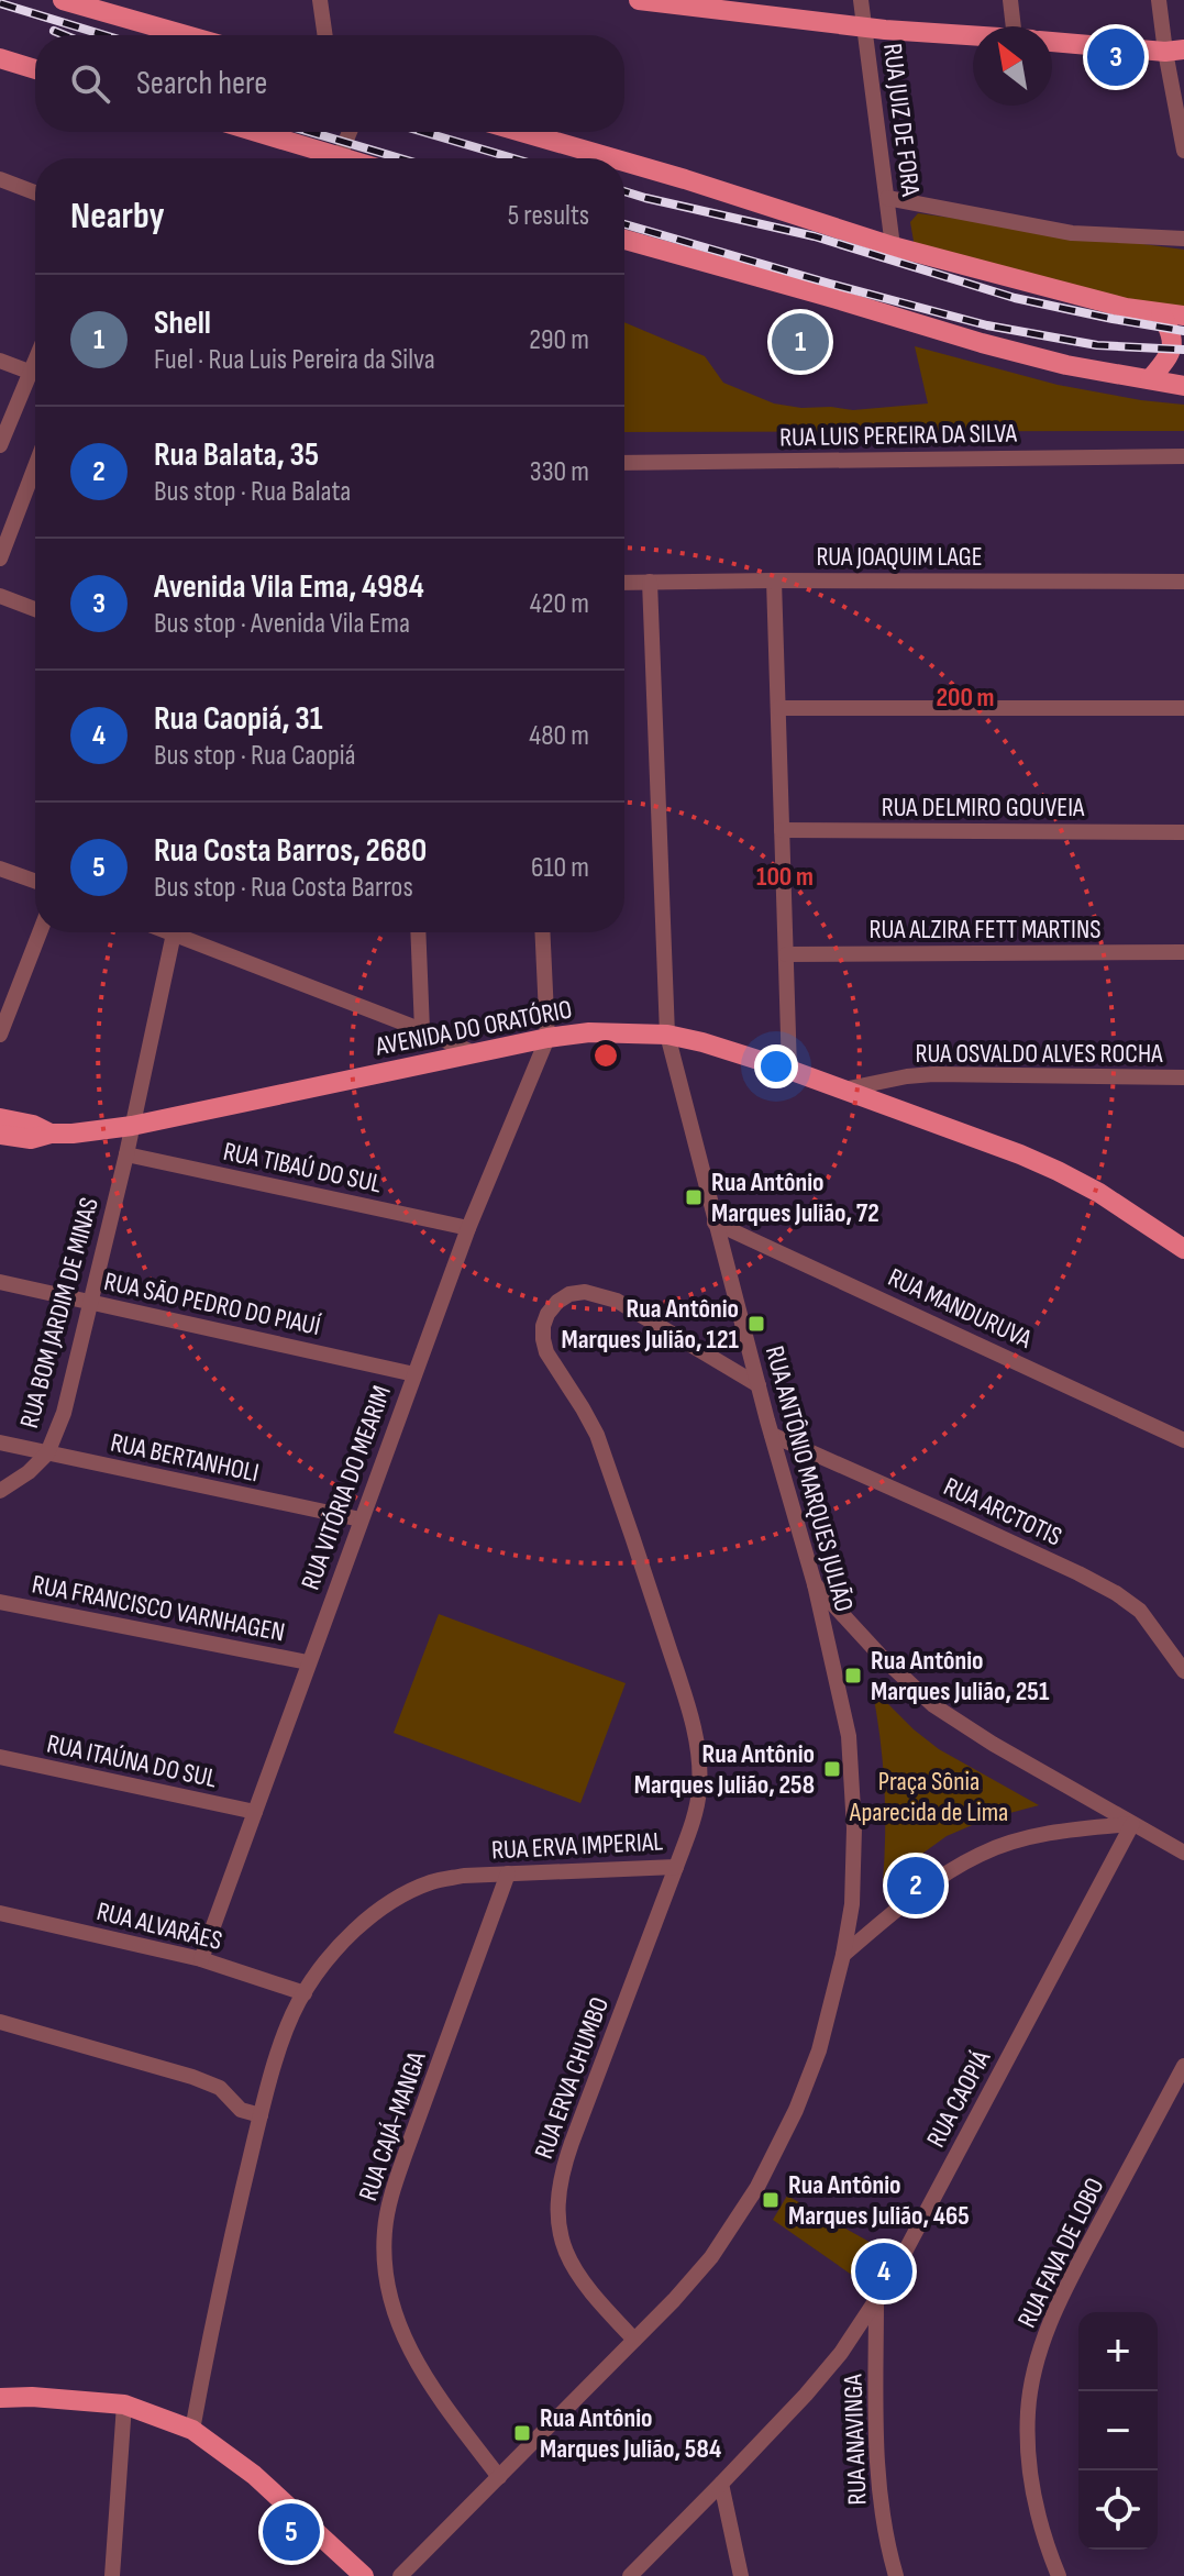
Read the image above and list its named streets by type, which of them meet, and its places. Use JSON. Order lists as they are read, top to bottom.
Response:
{
  "streets": {
    "main road": ["AVENIDA DO ORATÓRIO"],
    "street": [
      "RUA JUIZ DE FORA",
      "RUA LUIS PEREIRA DA SILVA",
      "RUA JOAQUIM LAGE",
      "RUA DELMIRO GOUVEIA",
      "RUA ALZIRA FETT MARTINS",
      "RUA OSVALDO ALVES ROCHA",
      "RUA TIBAÚ DO SUL",
      "RUA SÃO PEDRO DO PIAUÍ",
      "RUA MANDURUVA",
      "RUA BOM JARDIM DE MINAS",
      "RUA BERTANHOLI",
      "RUA ANTÔNIO MARQUES JULIÃO",
      "RUA VITÓRIA DO MEARIM",
      "RUA ARCTOTIS",
      "RUA FRANCISCO VARNHAGEN",
      "RUA ITAÚNA DO SUL",
      "RUA ERVA IMPERIAL",
      "RUA ALVARÃES",
      "RUA ERVA CHUMBO",
      "RUA CAOPIÁ",
      "RUA CAJÁ-MANGA",
      "RUA FAVA DE LOBO",
      "RUA ANAVINGA"
    ]
  },
  "crossings": [
    ["RUA JOAQUIM LAGE", "RUA ANTÔNIO MARQUES JULIÃO"],
    ["AVENIDA DO ORATÓRIO", "RUA OSVALDO ALVES ROCHA"],
    ["AVENIDA DO ORATÓRIO", "RUA BOM JARDIM DE MINAS"],
    ["AVENIDA DO ORATÓRIO", "RUA ANTÔNIO MARQUES JULIÃO"],
    ["AVENIDA DO ORATÓRIO", "RUA VITÓRIA DO MEARIM"],
    ["RUA TIBAÚ DO SUL", "RUA BOM JARDIM DE MINAS"],
    ["RUA TIBAÚ DO SUL", "RUA VITÓRIA DO MEARIM"],
    ["RUA SÃO PEDRO DO PIAUÍ", "RUA BOM JARDIM DE MINAS"],
    ["RUA SÃO PEDRO DO PIAUÍ", "RUA VITÓRIA DO MEARIM"],
    ["RUA MANDURUVA", "RUA ANTÔNIO MARQUES JULIÃO"],
    ["RUA BOM JARDIM DE MINAS", "RUA BERTANHOLI"],
    ["RUA BERTANHOLI", "RUA VITÓRIA DO MEARIM"],
    ["RUA ANTÔNIO MARQUES JULIÃO", "RUA ARCTOTIS"],
    ["RUA ANTÔNIO MARQUES JULIÃO", "RUA ERVA IMPERIAL"],
    ["RUA ANTÔNIO MARQUES JULIÃO", "RUA ERVA CHUMBO"],
    ["RUA ANTÔNIO MARQUES JULIÃO", "RUA CAJÁ-MANGA"],
    ["RUA VITÓRIA DO MEARIM", "RUA FRANCISCO VARNHAGEN"],
    ["RUA VITÓRIA DO MEARIM", "RUA ITAÚNA DO SUL"],
    ["RUA VITÓRIA DO MEARIM", "RUA ALVARÃES"],
    ["RUA ERVA IMPERIAL", "RUA ALVARÃES"],
    ["RUA ERVA IMPERIAL", "RUA ERVA CHUMBO"],
    ["RUA ERVA IMPERIAL", "RUA CAJÁ-MANGA"],
    ["RUA CAOPIÁ", "RUA ANAVINGA"]
  ],
  "parks": ["Praça Sônia Aparecida de Lima"],
  "places": {
    "transit": [
      "Rua Antônio Marques Julião, 72",
      "Rua Antônio Marques Julião, 121",
      "Rua Antônio Marques Julião, 251",
      "Rua Antônio Marques Julião, 258",
      "Rua Antônio Marques Julião, 465",
      "Rua Antônio Marques Julião, 584"
    ]
  },
  "north": "top left",
  "page": {
    "pins": [
      "3",
      "1",
      "2",
      "4",
      "5"
    ],
    "search": "Search here",
    "heading": ["Nearby", "5 results"],
    "list": [
      {
        "mark": "1",
        "name": "Shell",
        "note": "Fuel · Rua Luis Pereira da Silva",
        "value": "290 m"
      },
      {
        "mark": "2",
        "name": "Rua Balata, 35",
        "note": "Bus stop · Rua Balata",
        "value": "330 m"
      },
      {
        "mark": "3",
        "name": "Avenida Vila Ema, 4984",
        "note": "Bus stop · Avenida Vila Ema",
        "value": "420 m"
      },
      {
        "mark": "4",
        "name": "Rua Caopiá, 31",
        "note": "Bus stop · Rua Caopiá",
        "value": "480 m"
      },
      {
        "mark": "5",
        "name": "Rua Costa Barros, 2680",
        "note": "Bus stop · Rua Costa Barros",
        "value": "610 m"
      }
    ],
    "map_buttons": ["+", "−"]
  },
  "rings": ["200 m", "100 m"]
}
